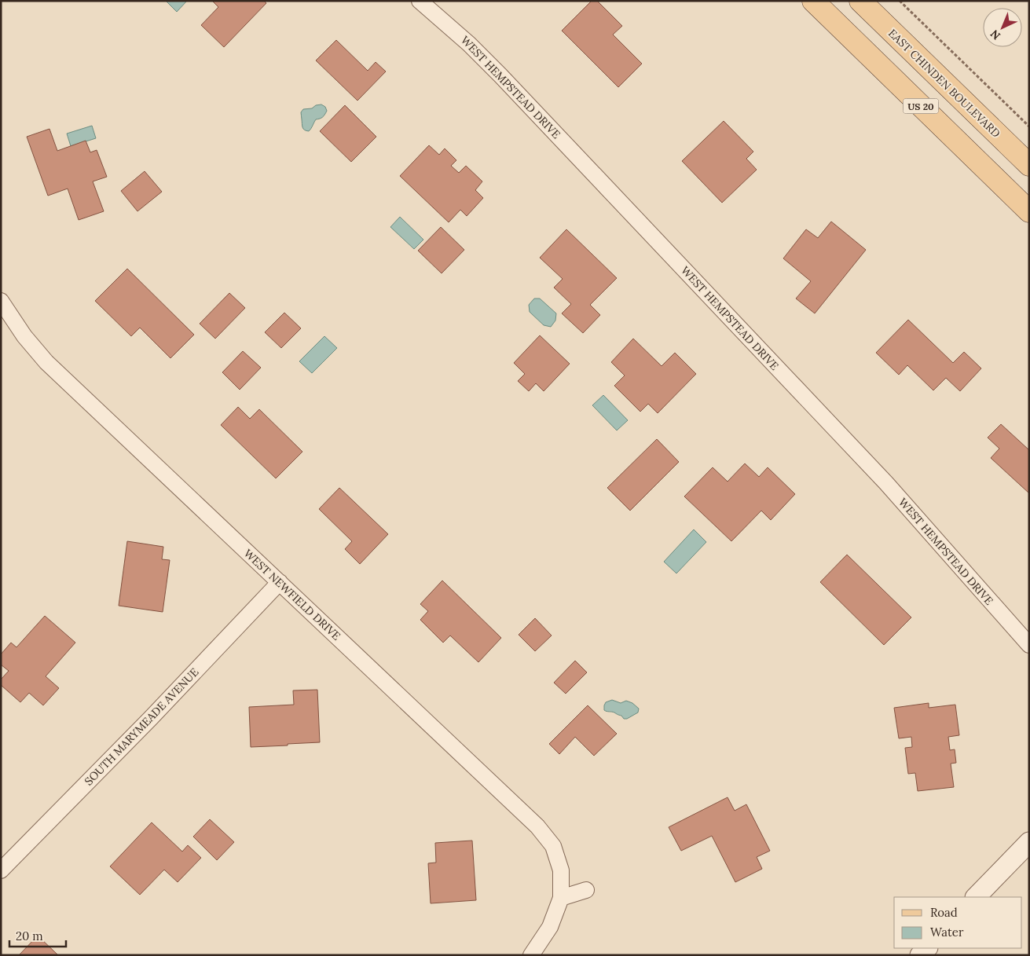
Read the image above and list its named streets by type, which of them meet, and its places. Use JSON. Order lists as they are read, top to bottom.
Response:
{
  "streets": {
    "main road": ["EAST CHINDEN BOULEVARD", "US 20"],
    "street": ["WEST HEMPSTEAD DRIVE", "WEST NEWFIELD DRIVE", "SOUTH MARYMEADE AVENUE"]
  },
  "crossings": [
    ["WEST NEWFIELD DRIVE", "SOUTH MARYMEADE AVENUE"]
  ],
  "legend": ["Road", "Water"],
  "scale_bar": "20 m",
  "north": "bottom left"
}
